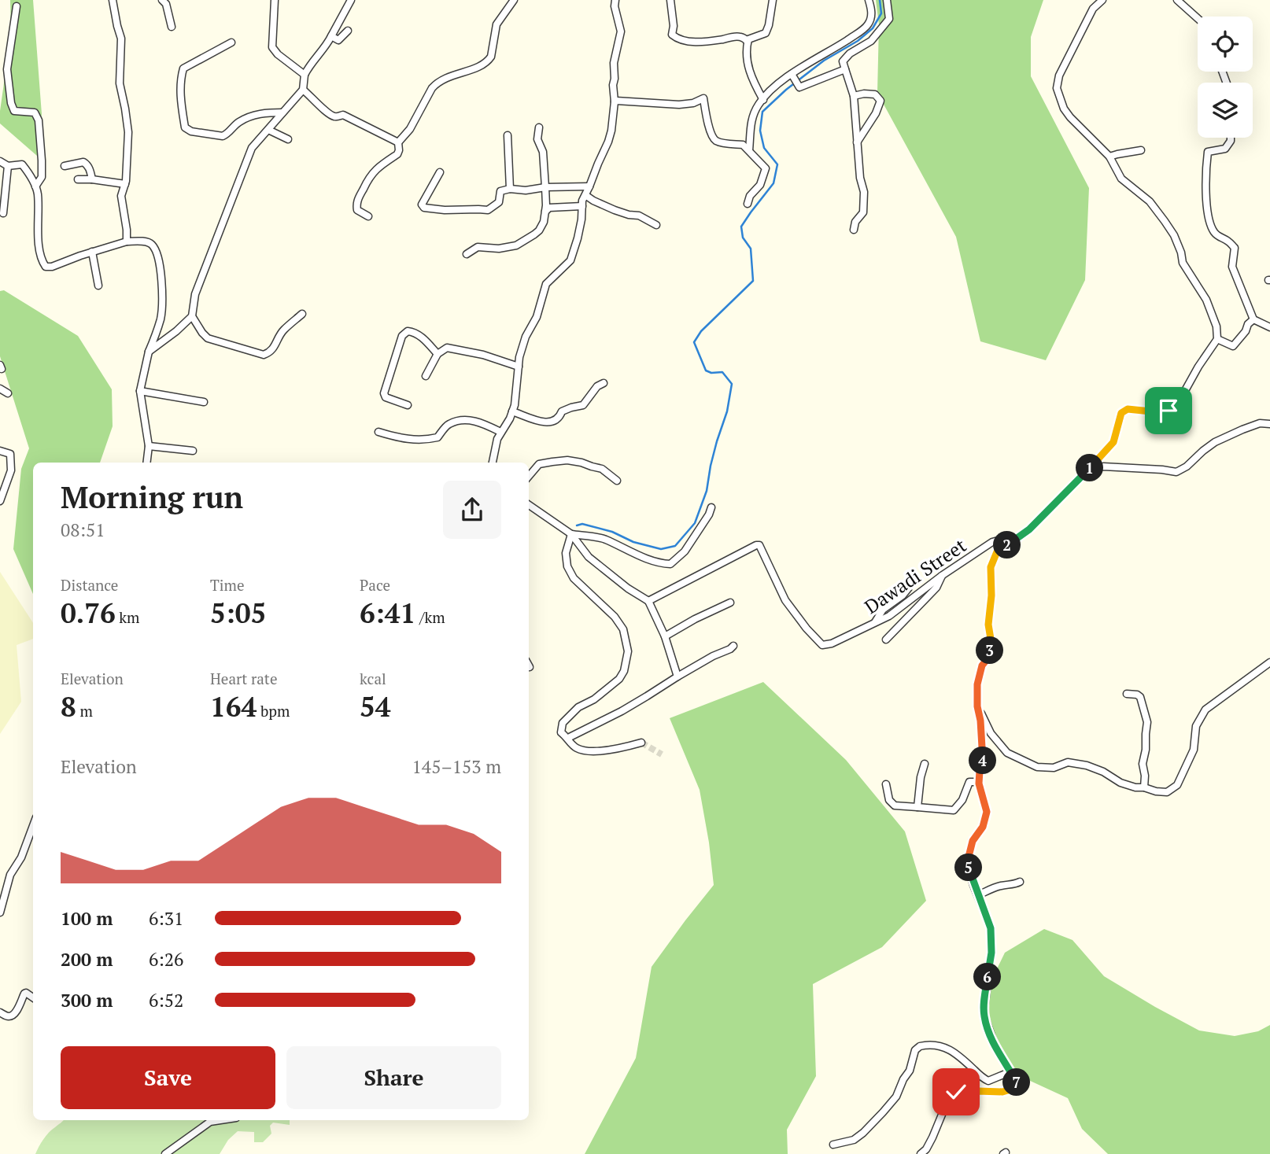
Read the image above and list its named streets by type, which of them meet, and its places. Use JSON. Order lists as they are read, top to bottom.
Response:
{
  "streets": {
    "street": ["Dawadi Street"]
  },
  "page": {
    "pins": [
      "1",
      "2",
      "3",
      "4",
      "5",
      "6",
      "7"
    ],
    "heading": ["Morning run", "08:51"],
    "stats": [
      ["Distance", "0.76 km"],
      ["Time", "5:05"],
      ["Pace", "6:41 /km"],
      ["Elevation", "8 m"],
      ["Heart rate", "164 bpm"],
      ["kcal", "54"]
    ],
    "chart": ["Elevation", "145–153 m"],
    "list": [
      {
        "name": "100 m",
        "note": "6:31"
      },
      {
        "name": "200 m",
        "note": "6:26"
      },
      {
        "name": "300 m",
        "note": "6:52"
      }
    ],
    "buttons": ["Save", "Share"]
  }
}
